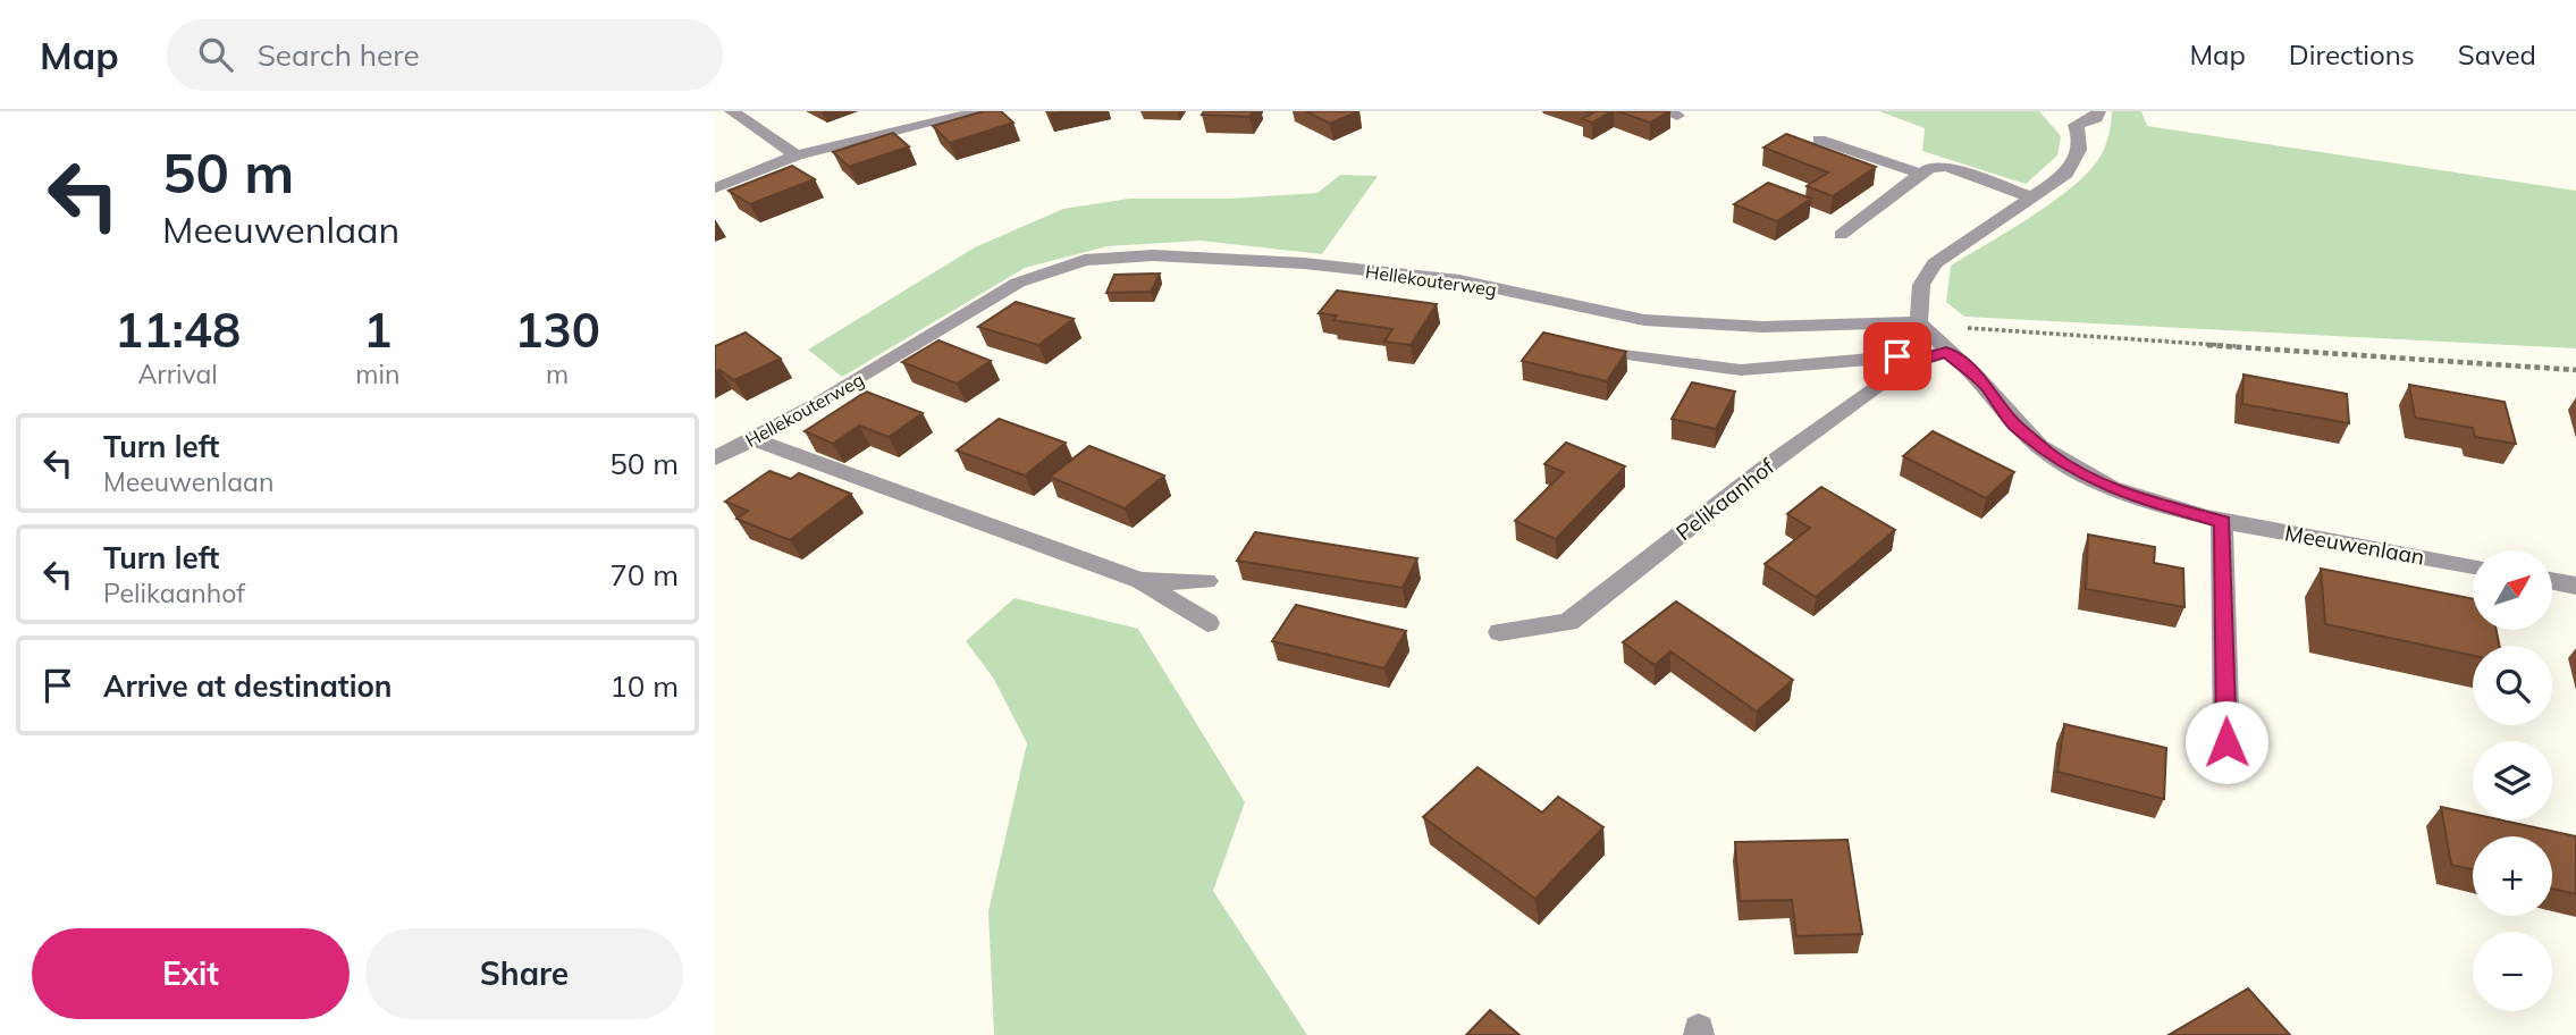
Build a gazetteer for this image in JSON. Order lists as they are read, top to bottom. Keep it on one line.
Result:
{"streets":{"street":["Hellekouterweg","Pelikaanhof","Meeuwenlaan"]},"crossings":[["Hellekouterweg","Meeuwenlaan"],["Pelikaanhof","Meeuwenlaan"]],"north":"top right","page":{"header":"Map","search":"Search here","nav":["Map","Directions","Saved"],"turn":["50 m","Meeuwenlaan"],"eta":["11:48","Arrival","1","min","130","m"],"list":[{"name":"Turn left","note":"Meeuwenlaan","value":"50 m"},{"name":"Turn left","note":"Pelikaanhof","value":"70 m"},{"name":"Arrive at destination","value":"10 m"}],"map_buttons":["+","−"],"buttons":["Exit","Share"]}}
